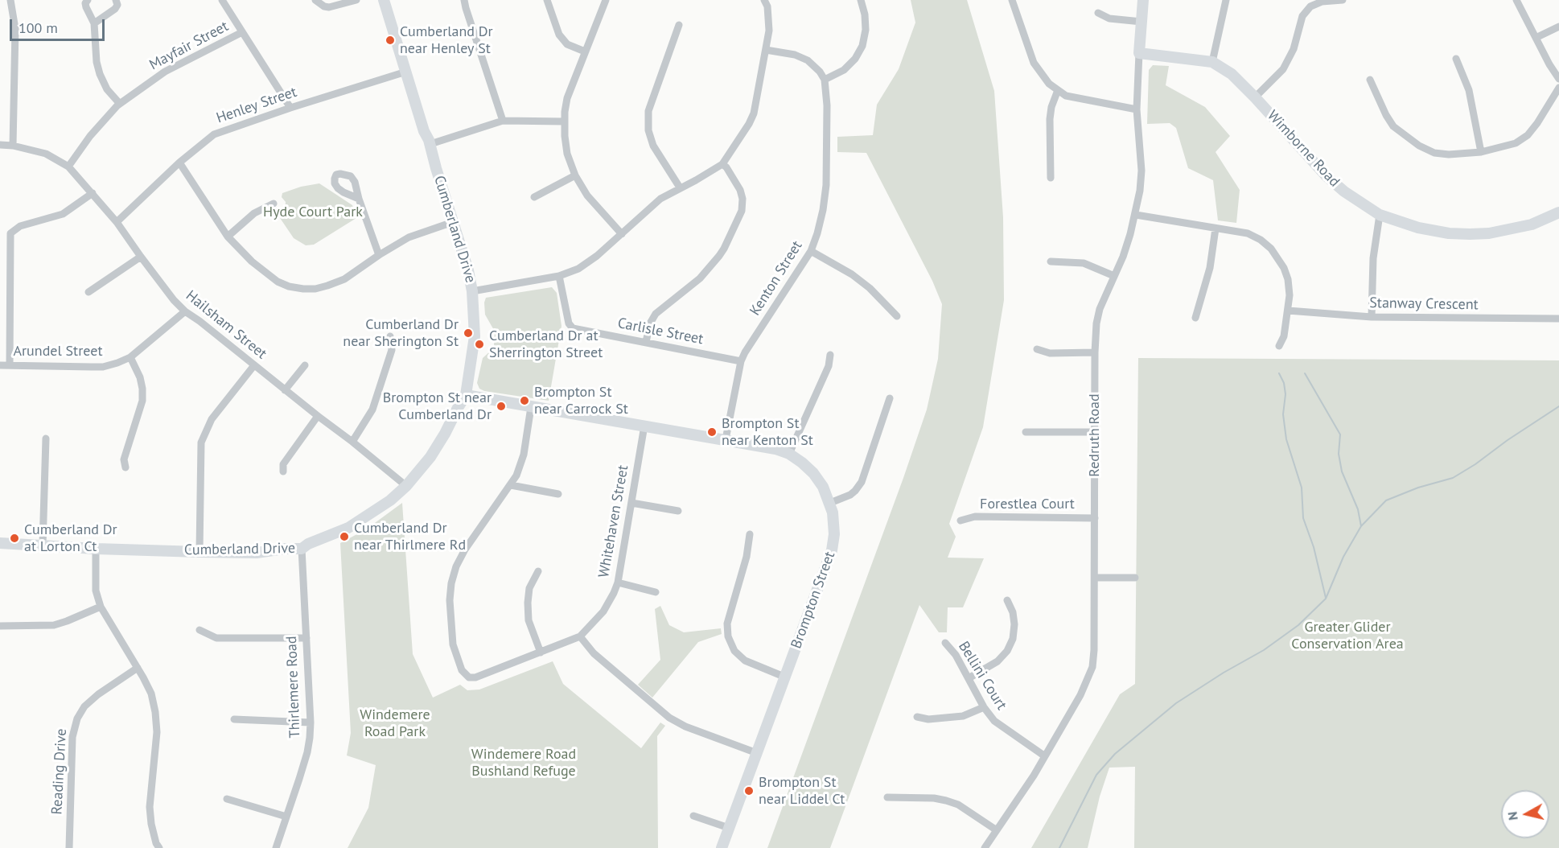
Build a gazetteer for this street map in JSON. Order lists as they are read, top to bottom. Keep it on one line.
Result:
{"streets":{"street":["Mayfair Street","Henley Street","Wimborne Road","Cumberland Drive","Kenton Street","Stanway Crescent","Hailsham Street","Carlisle Street","Arundel Street","Redruth Road","Forestlea Court","Whitehaven Street","Brompton Street","Bellini Court","Thirlemere Road","Reading Drive"]},"crossings":[["Mayfair Street","Hailsham Street"],["Henley Street","Cumberland Drive"],["Henley Street","Hailsham Street"],["Wimborne Road","Redruth Road"],["Cumberland Drive","Hailsham Street"],["Cumberland Drive","Brompton Street"],["Cumberland Drive","Thirlemere Road"],["Kenton Street","Carlisle Street"],["Kenton Street","Brompton Street"],["Hailsham Street","Arundel Street"],["Redruth Road","Forestlea Court"],["Redruth Road","Bellini Court"],["Whitehaven Street","Brompton Street"]],"parks":["Hyde Court Park","Greater Glider Conservation Area","Windemere Road Park","Windemere Road Bushland Refuge"],"places":["Cumberland Dr near Henley St","Cumberland Dr near Sherington St","Cumberland Dr at Sherrington Street","Brompton St near Carrock St","Brompton St near Cumberland Dr","Brompton St near Kenton St","Cumberland Dr near Thirlmere Rd","Cumberland Dr at Lorton Ct","Brompton St near Liddel Ct"],"scale_bar":"100 m","north":"left"}
